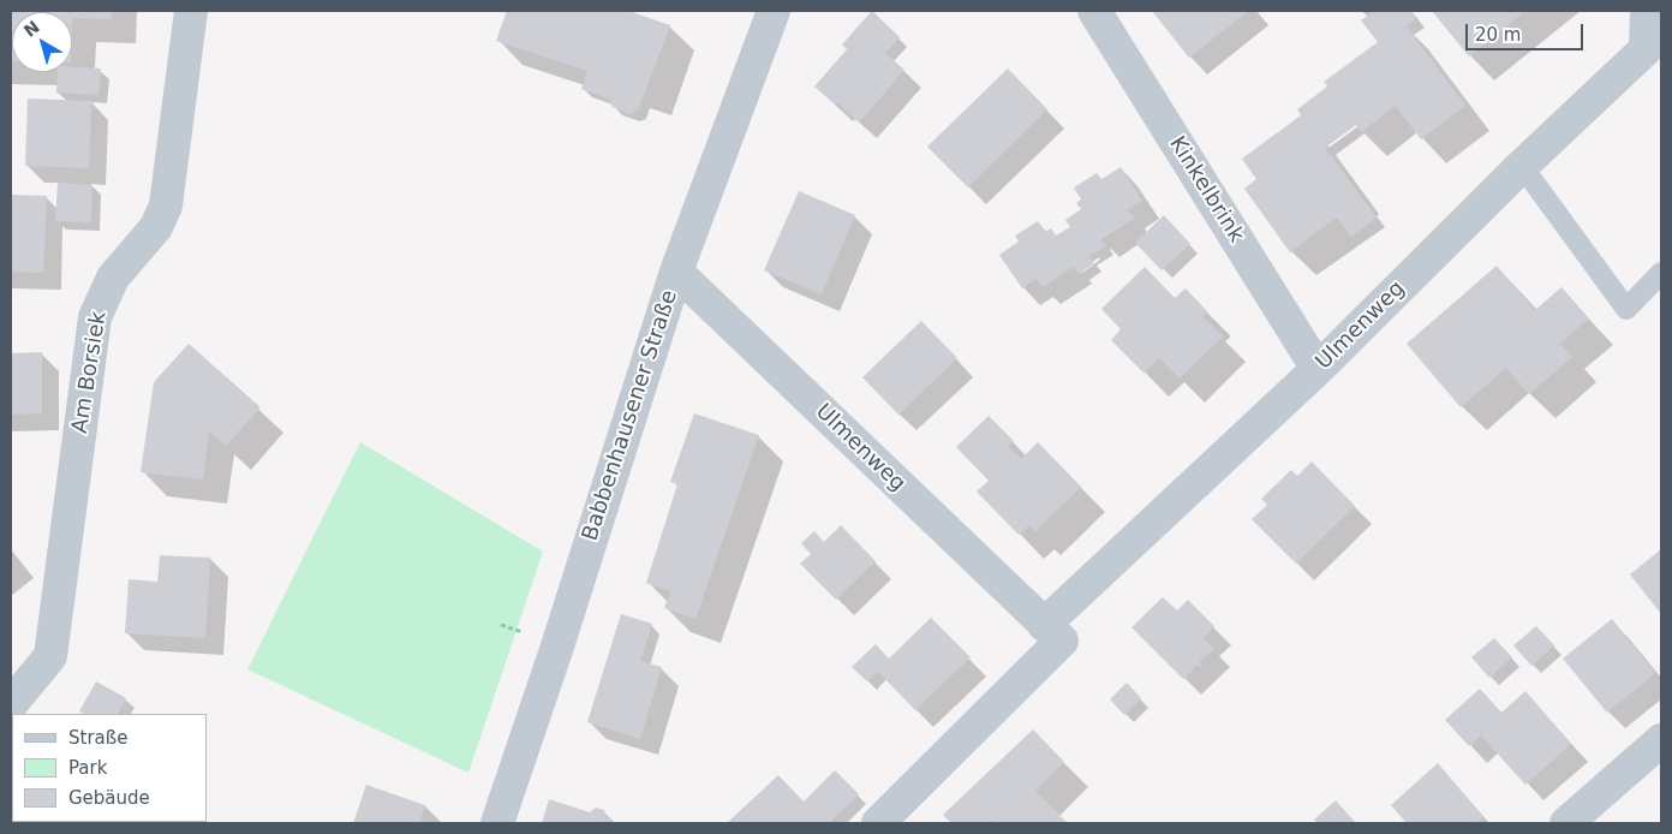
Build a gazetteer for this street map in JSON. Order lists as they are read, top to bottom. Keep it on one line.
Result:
{"streets":{"street":["Kinkelbrink","Ulmenweg","Am Borsiek","Babbenhausener Straße"]},"crossings":[["Kinkelbrink","Ulmenweg"],["Ulmenweg","Babbenhausener Straße"]],"legend":["Straße","Park","Gebäude"],"scale_bar":"20 m","north":"top left"}
